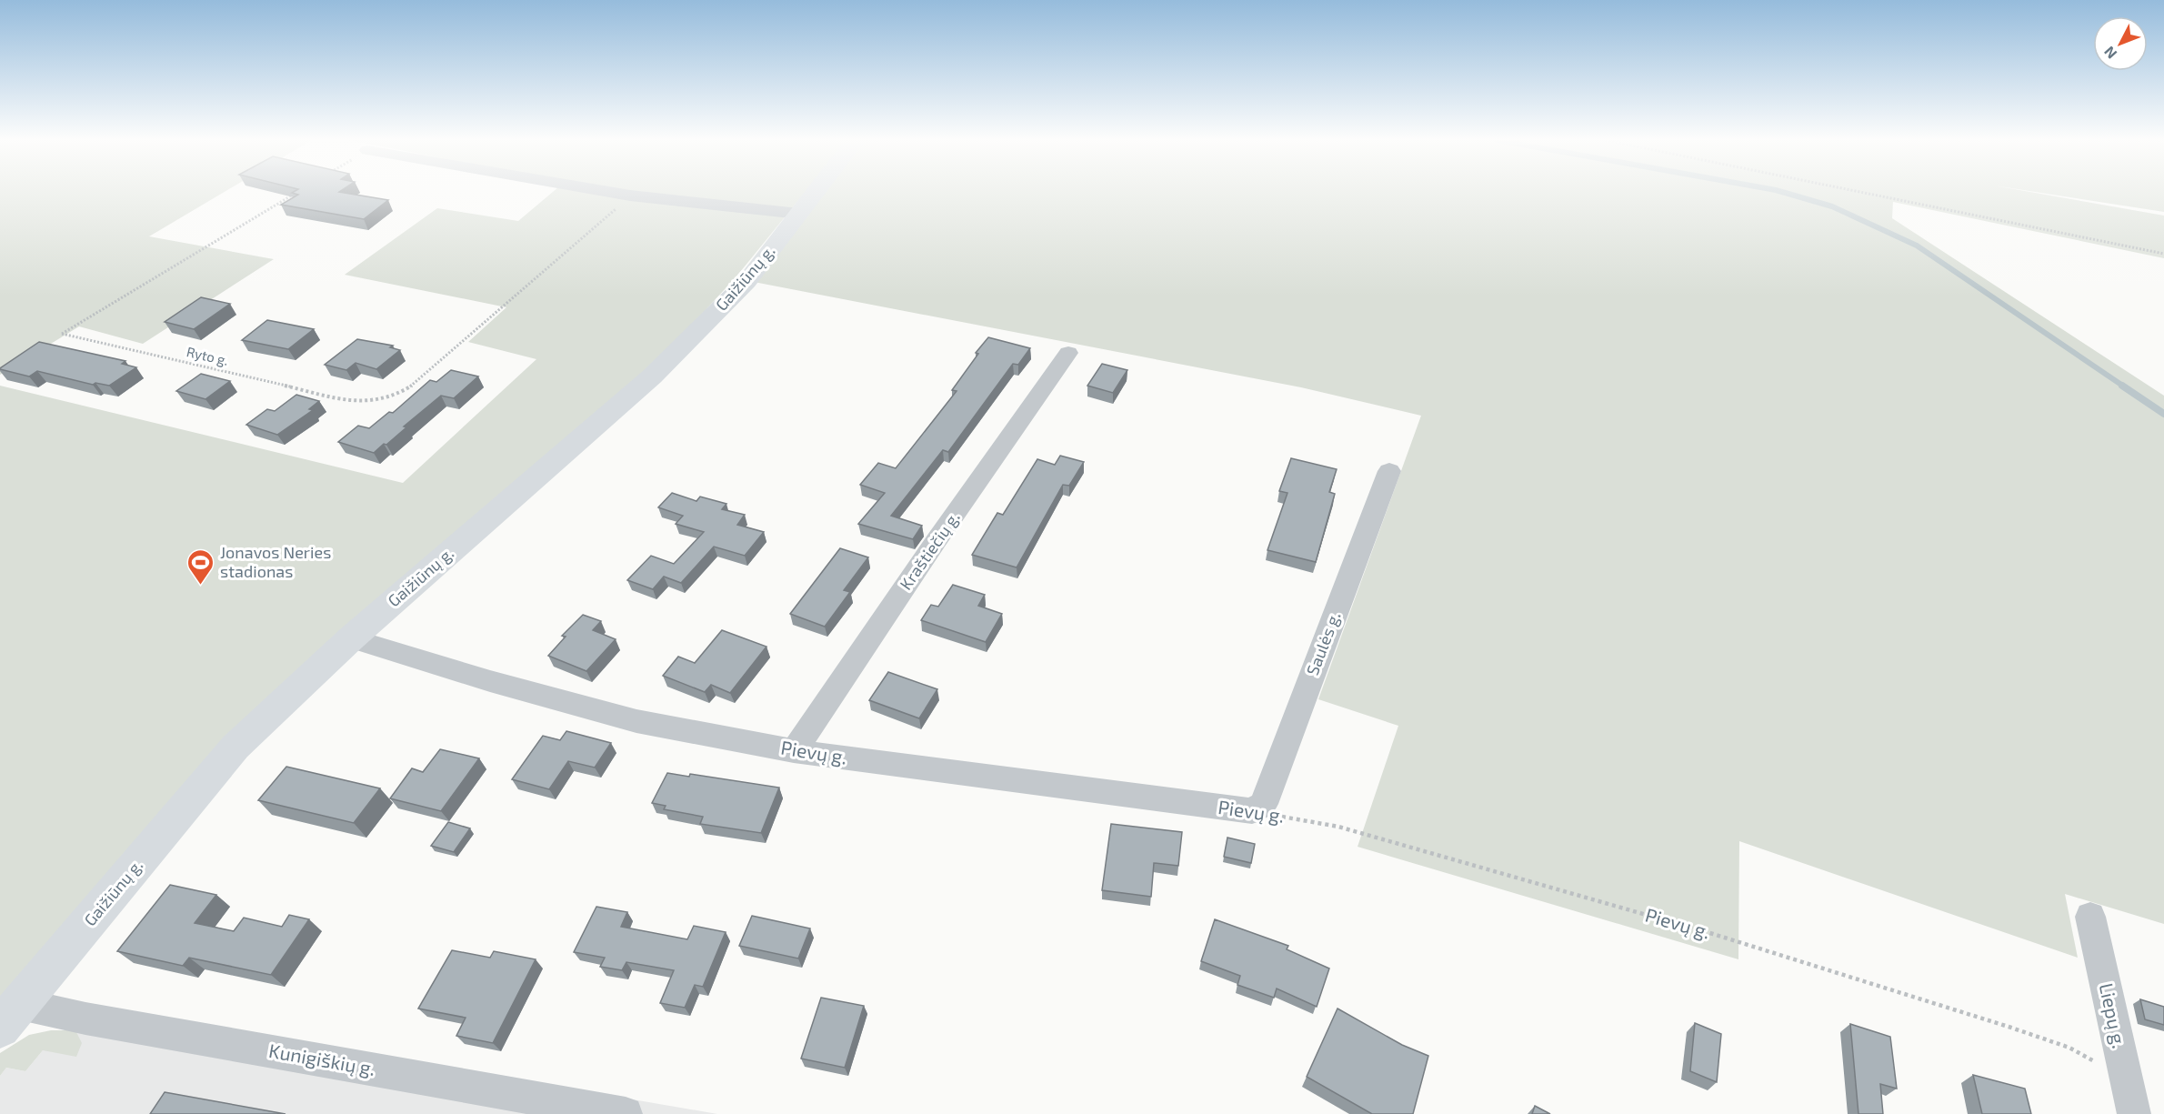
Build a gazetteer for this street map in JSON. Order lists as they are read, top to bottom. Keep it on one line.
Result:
{"streets":{"main road":["Gaižiūnų g."],"street":["Kraštiečių g.","Saulės g.","Pievų g.","Liepų g.","Kunigiškių g."],"path":["Ryto g."]},"crossings":[["Gaižiūnų g.","Pievų g."],["Gaižiūnų g.","Kunigiškių g."],["Kraštiečių g.","Pievų g."],["Saulės g.","Pievų g."],["Pievų g.","Liepų g."]],"places":{"sports":["Jonavos Neries stadionas"]},"north":"bottom left"}
